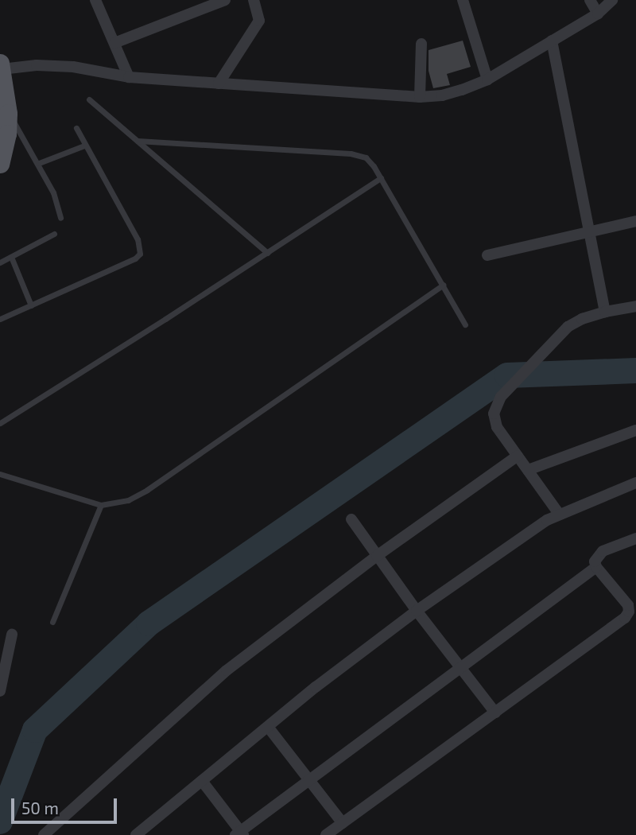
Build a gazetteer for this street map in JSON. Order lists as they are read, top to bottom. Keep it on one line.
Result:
{"scale_bar":"50 m"}
